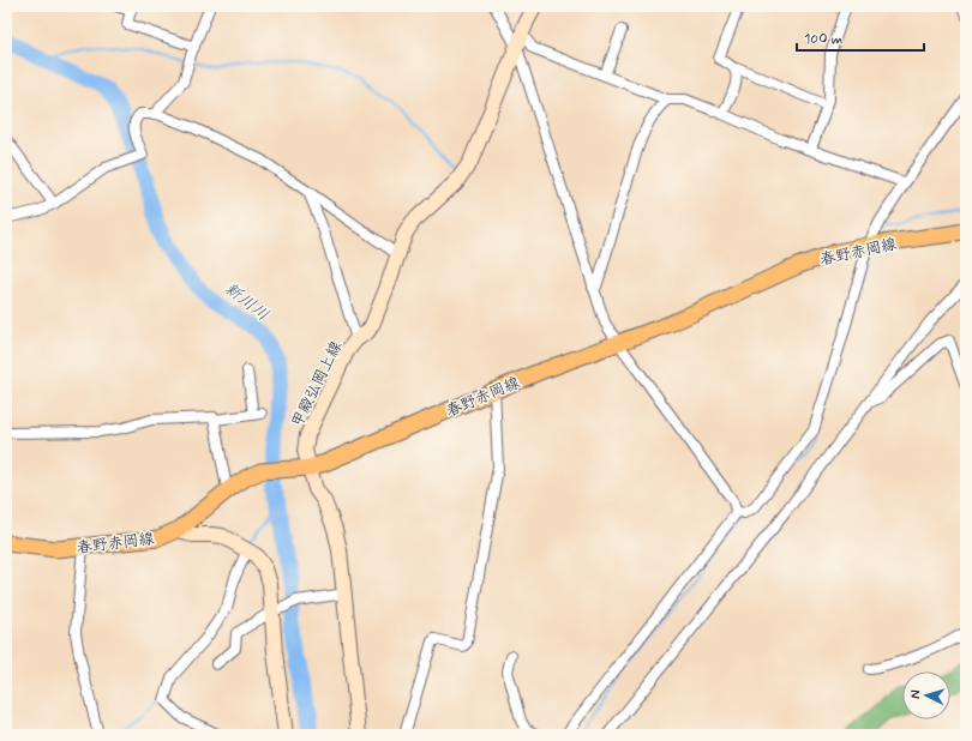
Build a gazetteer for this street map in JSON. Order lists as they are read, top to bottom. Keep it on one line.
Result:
{"streets":{"main road":["春野赤岡線","甲殿弘岡上線"]},"crossings":[["春野赤岡線","甲殿弘岡上線"]],"water":["新川川"],"scale_bar":"100 m","north":"left"}
